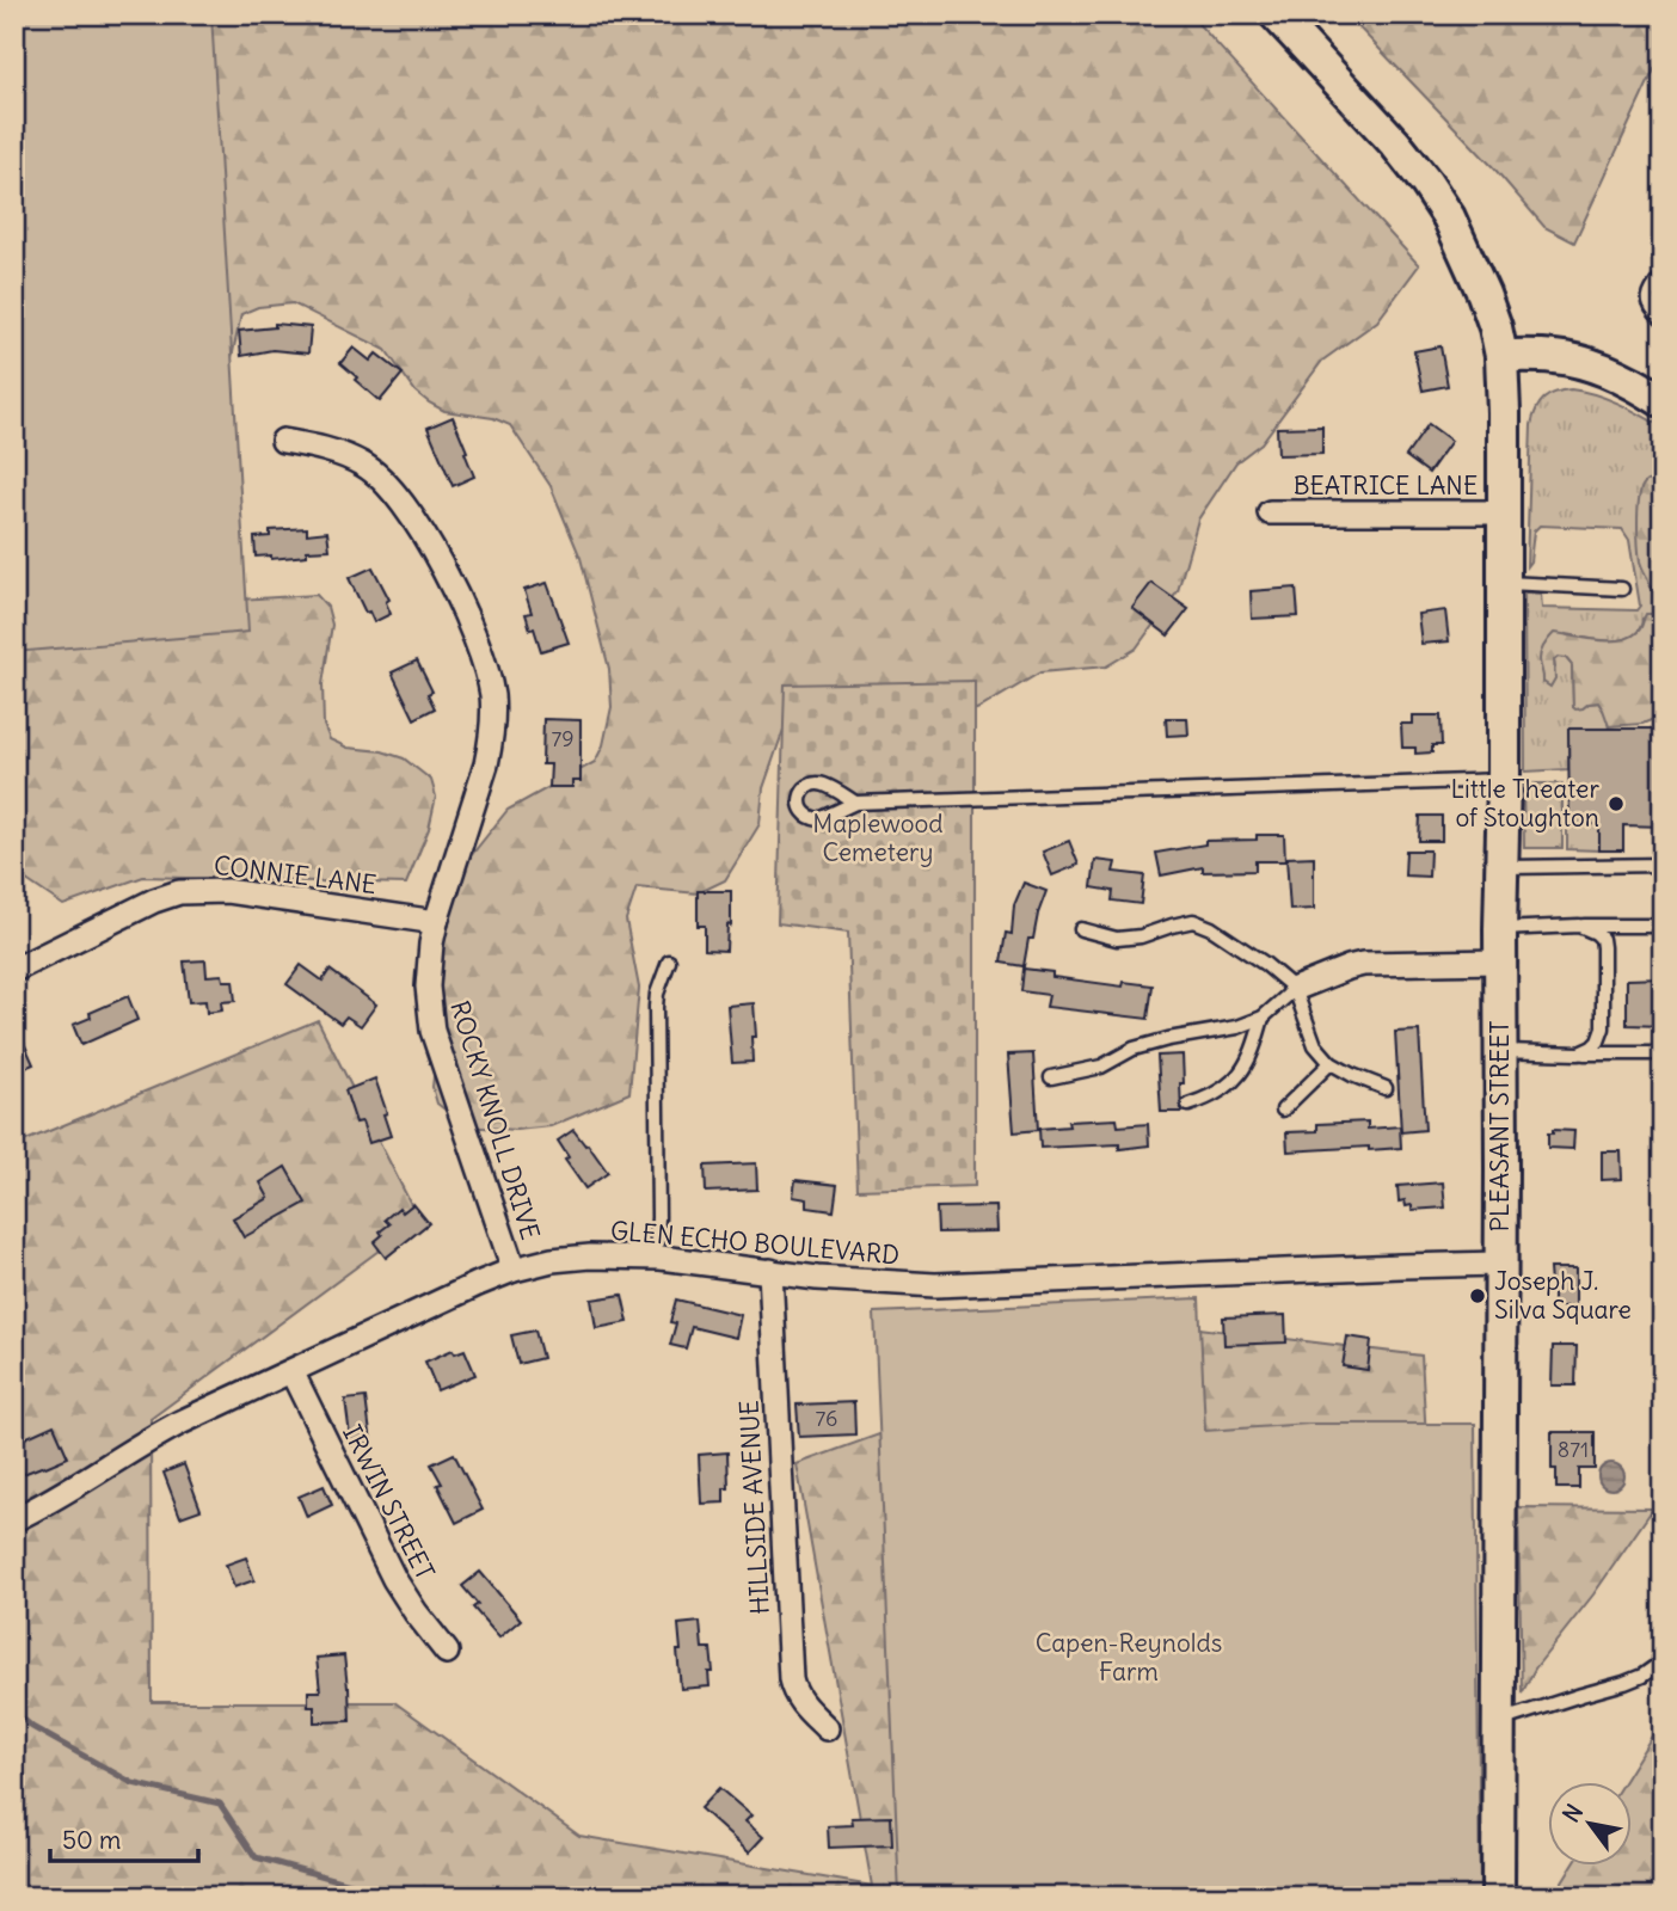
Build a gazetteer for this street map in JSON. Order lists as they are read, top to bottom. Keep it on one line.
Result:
{"streets":{"main road":["PLEASANT STREET"],"street":["BEATRICE LANE","CONNIE LANE","ROCKY KNOLL DRIVE","GLEN ECHO BOULEVARD","IRWIN STREET","HILLSIDE AVENUE"]},"crossings":[["BEATRICE LANE","PLEASANT STREET"],["CONNIE LANE","ROCKY KNOLL DRIVE"],["ROCKY KNOLL DRIVE","GLEN ECHO BOULEVARD"],["PLEASANT STREET","GLEN ECHO BOULEVARD"],["GLEN ECHO BOULEVARD","IRWIN STREET"],["GLEN ECHO BOULEVARD","HILLSIDE AVENUE"]],"parks":["Maplewood Cemetery","Capen-Reynolds Farm"],"places":["Little Theater of Stoughton","Joseph J. Silva Square"],"house_numbers":["79","76","871"],"scale_bar":"50 m","north":"top left"}
